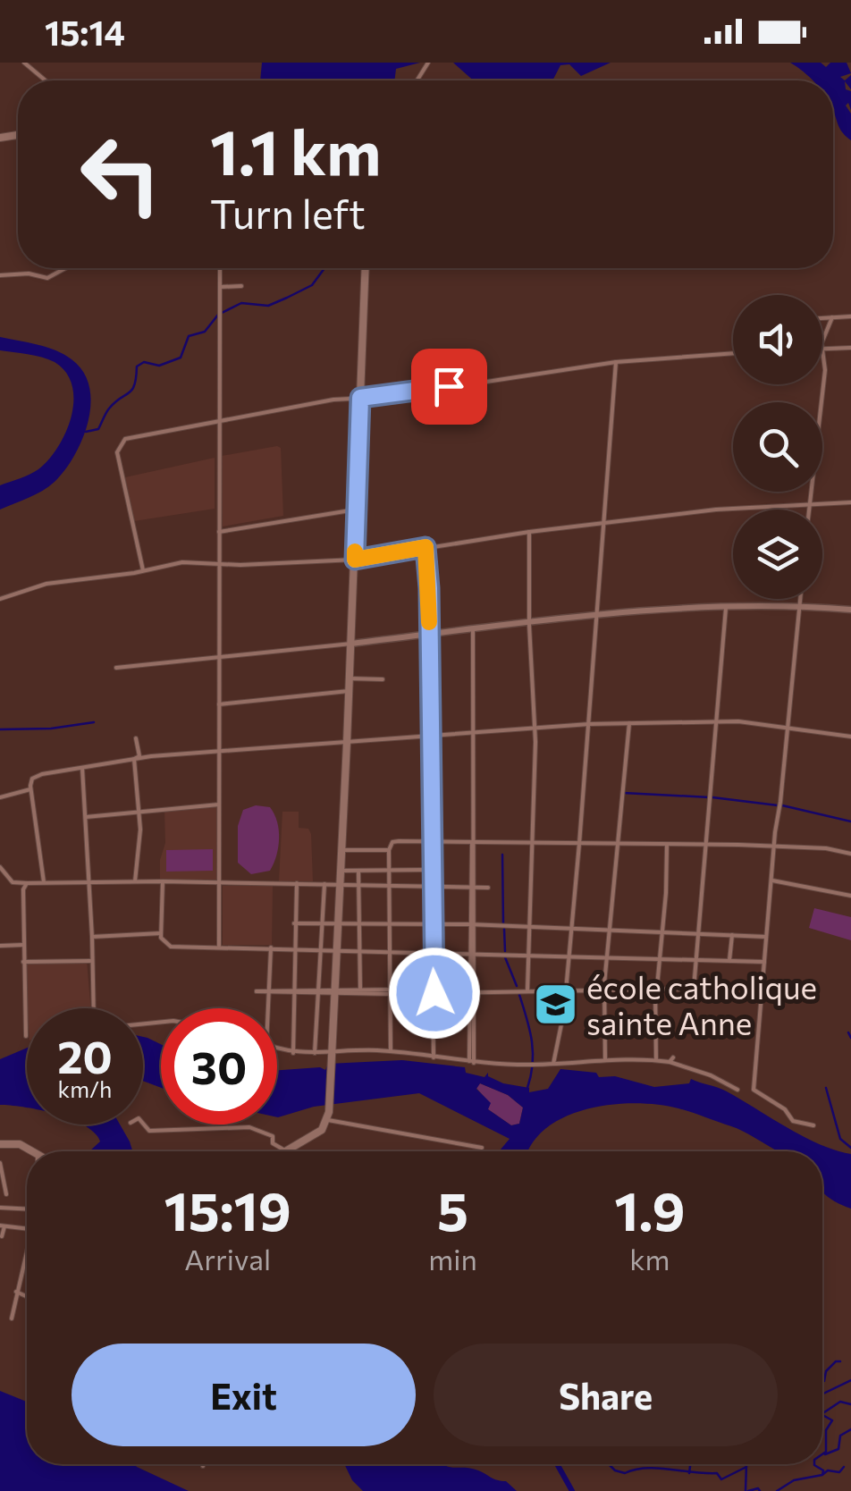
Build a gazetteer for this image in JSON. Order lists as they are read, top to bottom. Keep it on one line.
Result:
{"places":{"school or university":["école catholique sainte Anne"]},"page":{"status":"15:14","turn":["1.1 km","Turn left"],"speed":"20 km/h","limit":"30","eta":["15:19","Arrival","5","min","1.9","km"],"buttons":["Exit","Share"]}}
